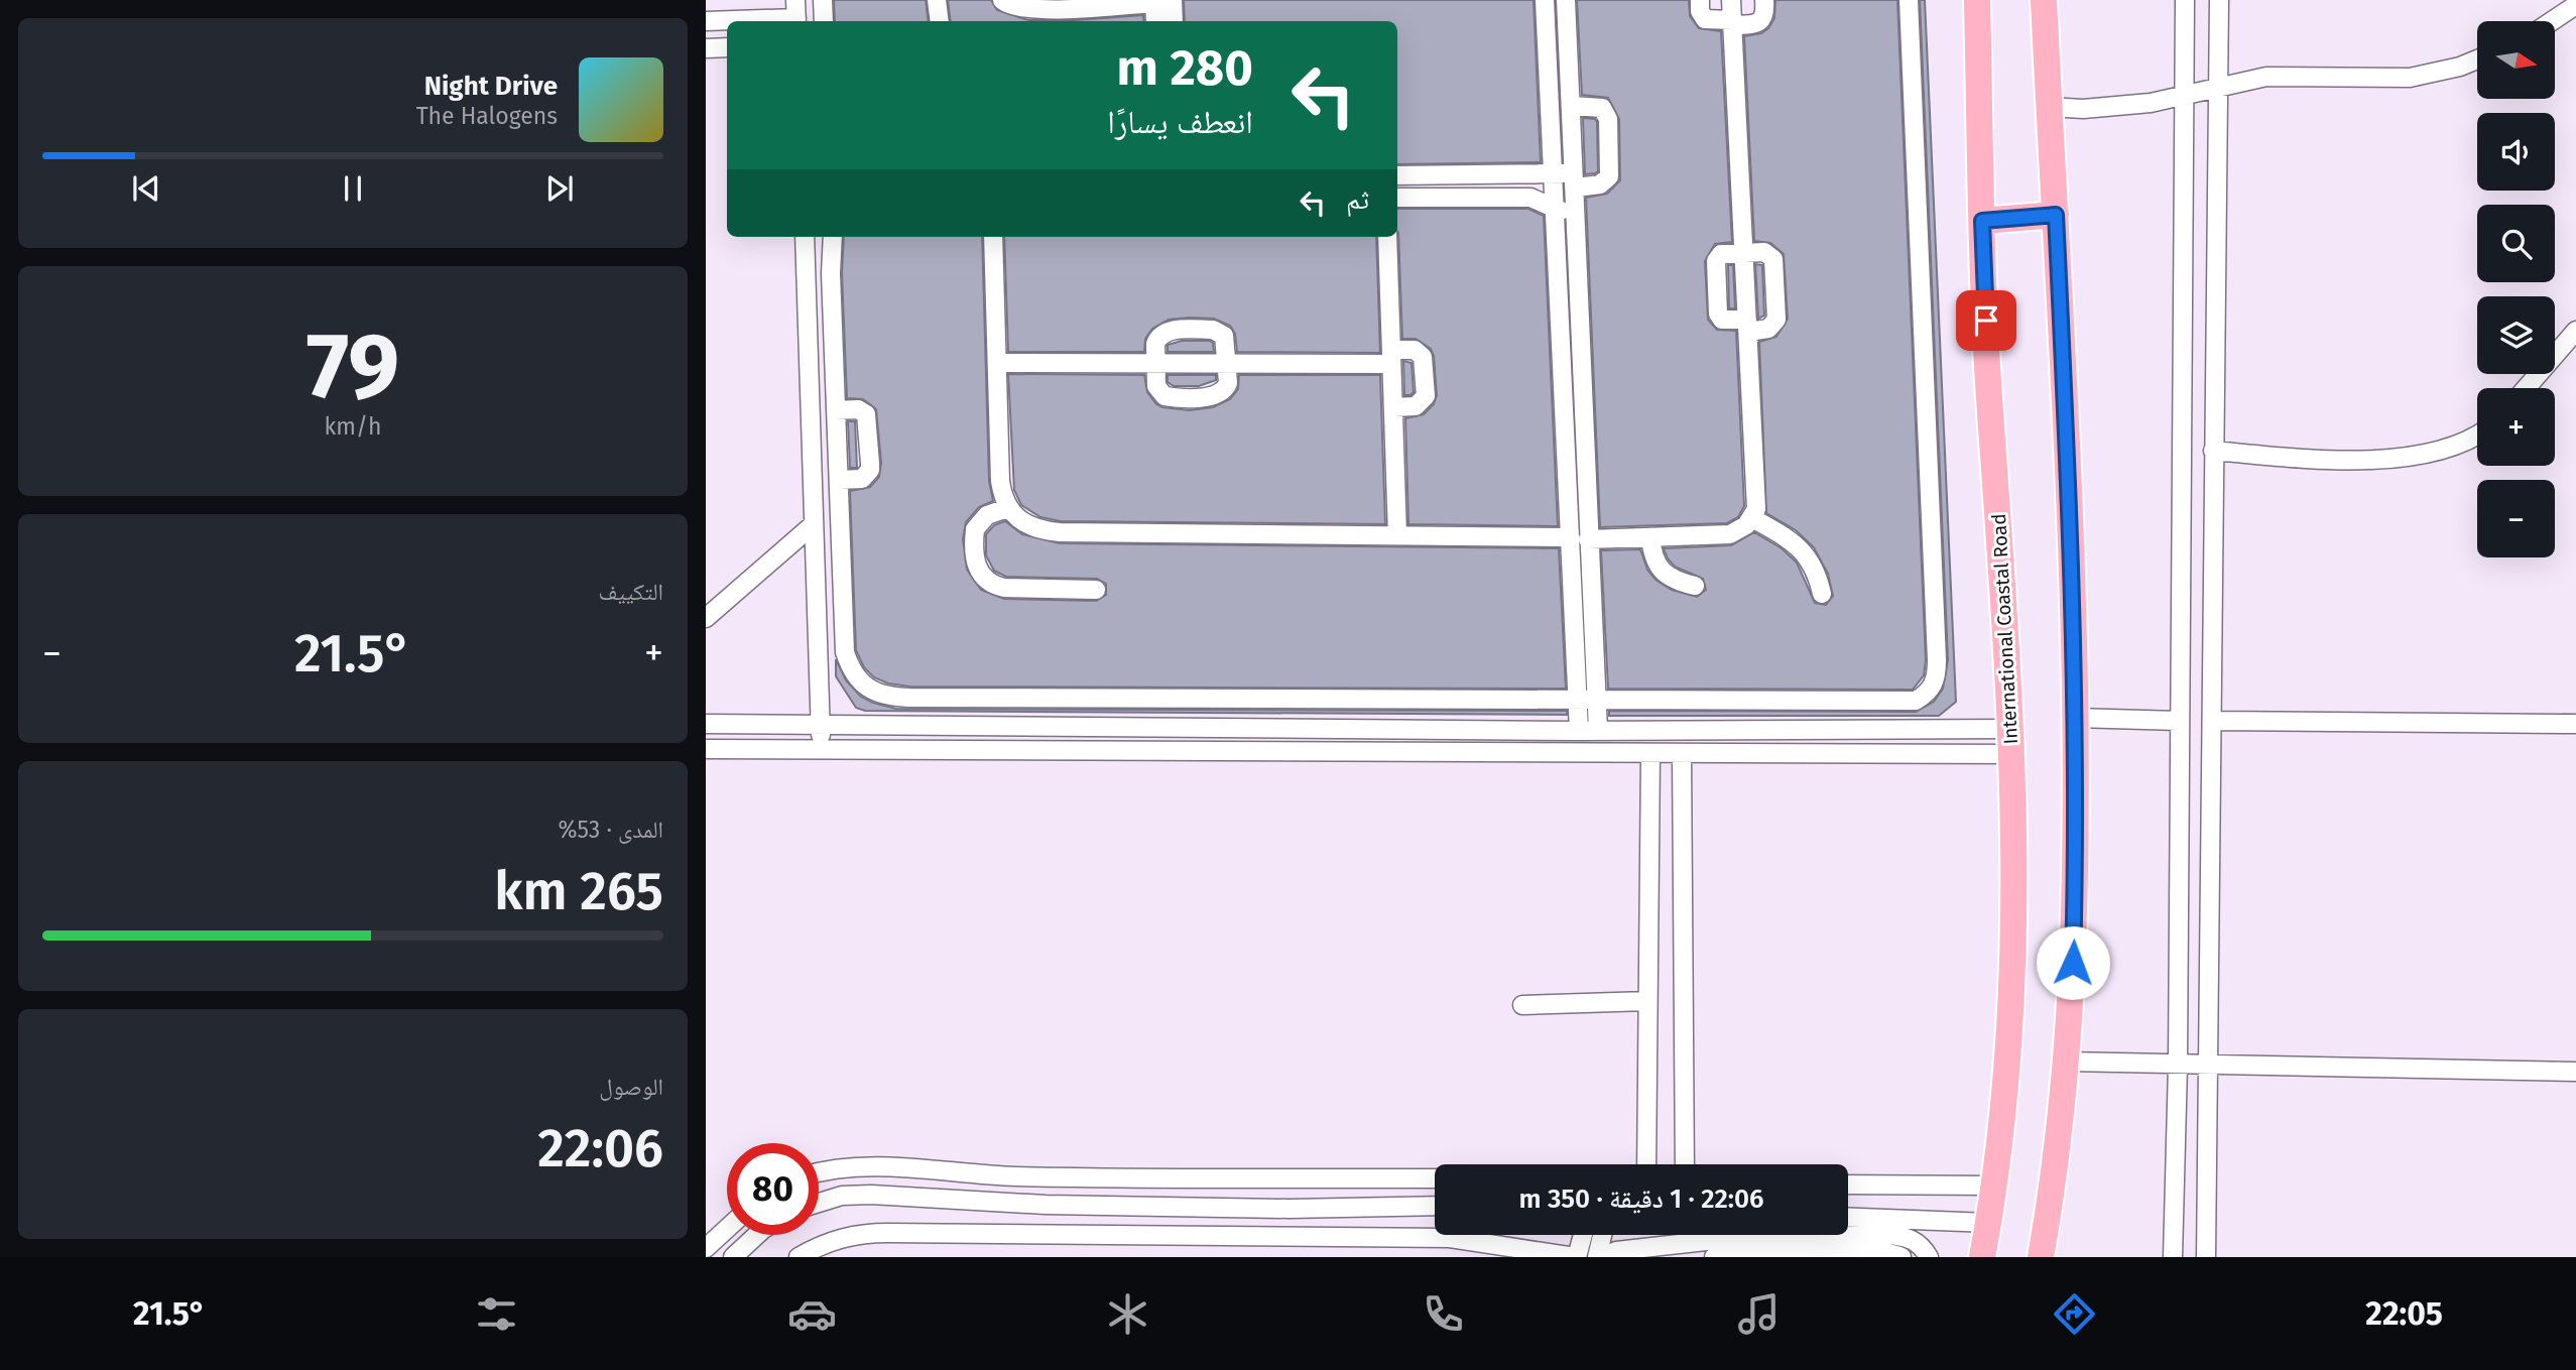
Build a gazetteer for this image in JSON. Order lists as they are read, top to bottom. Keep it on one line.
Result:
{"streets":{"highway":["International Coastal Road"]},"north":"right","page":{"map_buttons":["+","−"],"turn":["280 m","انعطف يسارًا"],"song":["Night Drive","The Halogens"],"then":"ثم","tile":[["79","km/h"],"التكييف",["المدى · 53%","265 km"],["الوصول","22:06"]],"heat":["−","21.5°","+"],"limit":"80","trip":"22:06 · 1 دقيقة · 350 m","tabs":["22:05","21.5°"]}}
